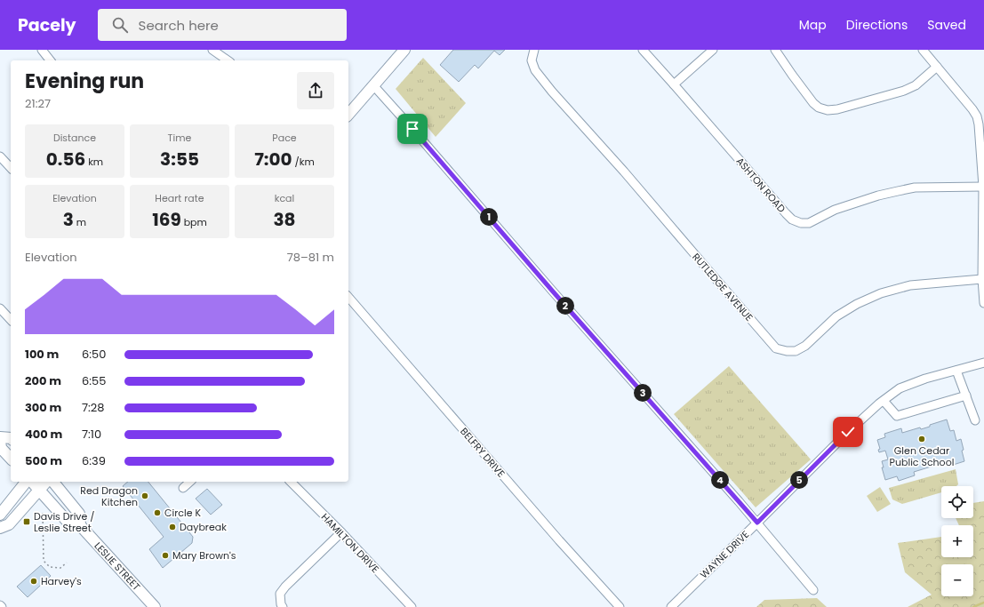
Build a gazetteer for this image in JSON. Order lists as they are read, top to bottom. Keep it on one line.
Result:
{"streets":{"main road":["LESLIE STREET"],"street":["ASHTON ROAD","RUTLEDGE AVENUE","BELFRY DRIVE","HAMILTON DRIVE","WAYNE DRIVE"]},"places":{"other":["Glen Cedar Public School","Red Dragon Kitchen","Circle K","Daybreak","Mary Brown's","Harvey's"],"transit":["Davis Drive / Leslie Street"]},"page":{"header":"Pacely","search":"Search here","nav":["Map","Directions","Saved"],"heading":["Evening run","21:27"],"stats":[["Distance","0.56 km"],["Time","3:55"],["Pace","7:00 /km"],["Elevation","3 m"],["Heart rate","169 bpm"],["kcal","38"]],"pins":["1","2","3","4","5"],"chart":["Elevation","78–81 m"],"list":[{"name":"100 m","note":"6:50"},{"name":"200 m","note":"6:55"},{"name":"300 m","note":"7:28"},{"name":"400 m","note":"7:10"},{"name":"500 m","note":"6:39"}],"map_buttons":["+","−"]}}
